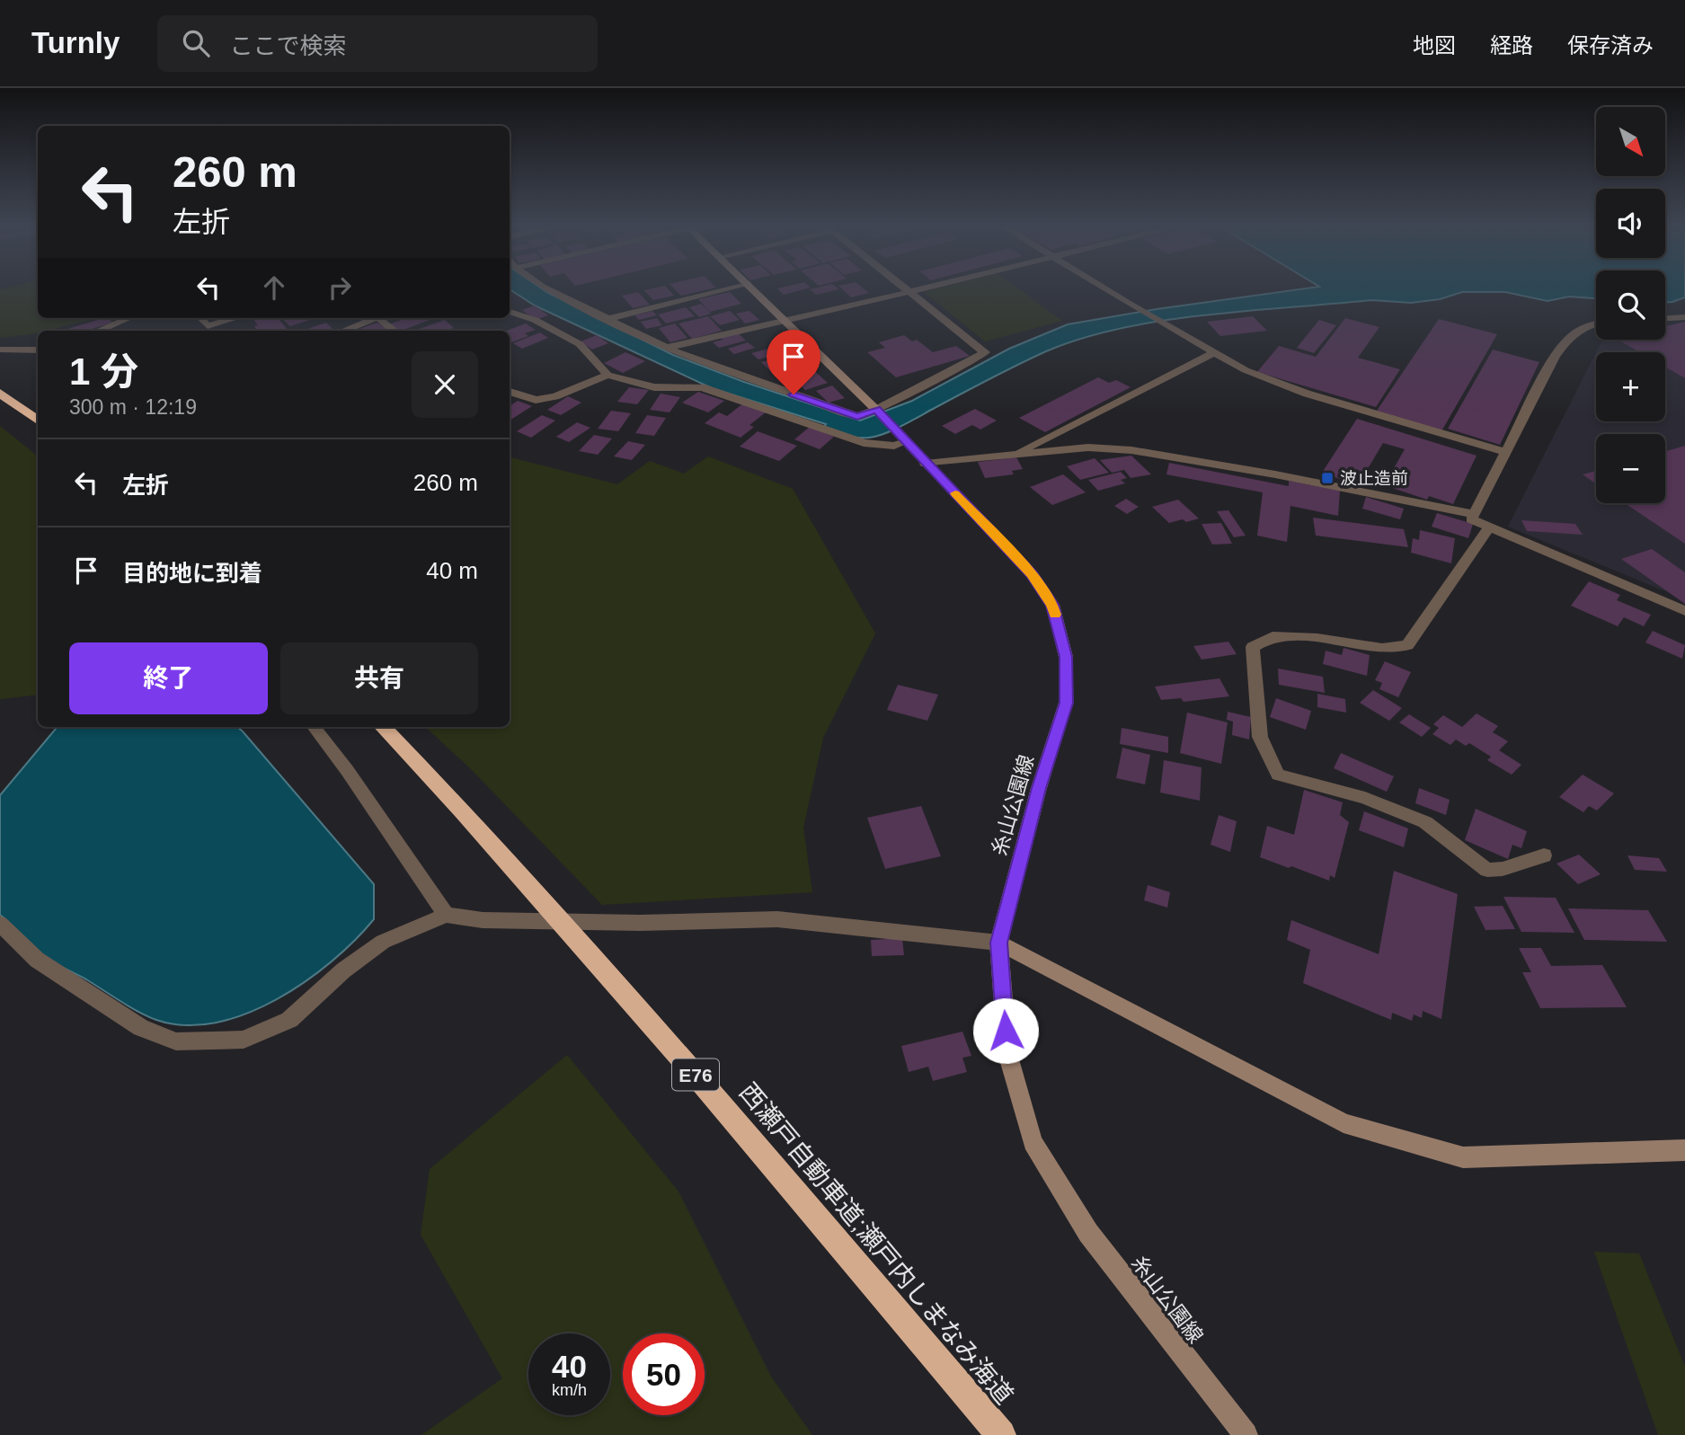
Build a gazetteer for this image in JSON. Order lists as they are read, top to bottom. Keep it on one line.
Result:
{"streets":{"highway":["E76","西瀬戸自動車道;瀬戸内しまなみ海道"],"main road":["糸山公園線"]},"places":{"transit":["波止造前"]},"north":"bottom right","page":{"header":"Turnly","search":"ここで検索","nav":["地図","経路","保存済み"],"map_buttons":["+","−"],"turn":["260 m","左折"],"heading":["1 分","300 m · 12:19"],"list":[{"name":"左折","value":"260 m"},{"name":"目的地に到着","value":"40 m"}],"buttons":["終了","共有"],"speed":"40 km/h","limit":"50"}}
